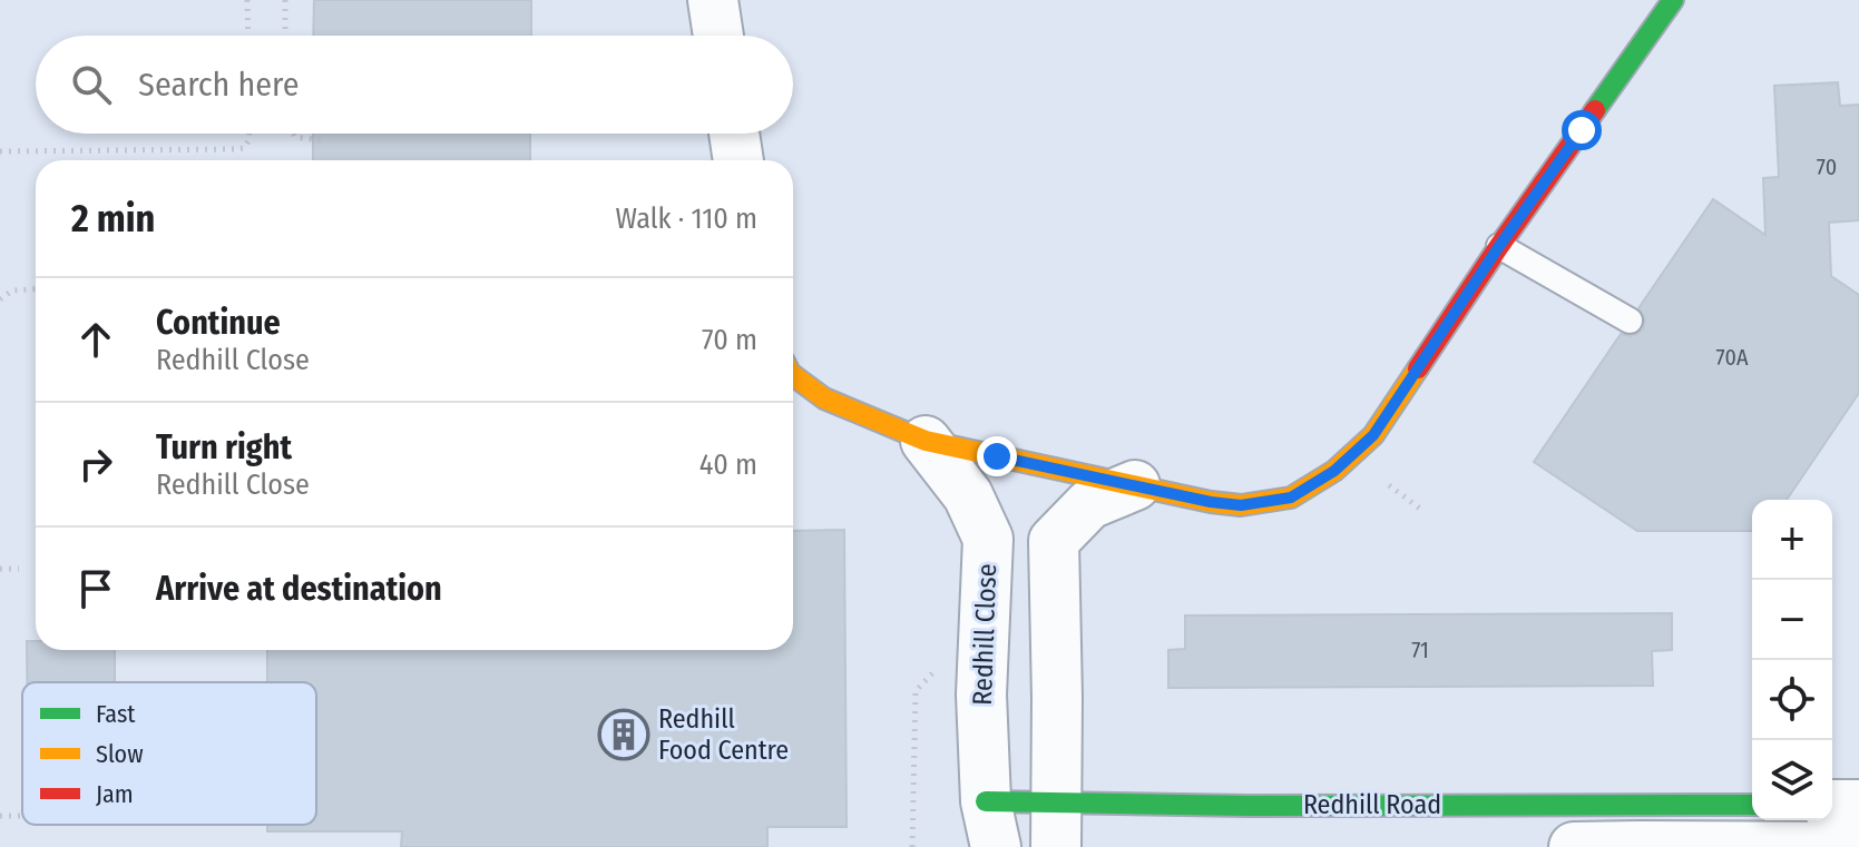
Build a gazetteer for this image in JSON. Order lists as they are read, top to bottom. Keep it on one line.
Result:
{"streets":{"street":["Redhill Close","Redhill Road"]},"crossings":[["Redhill Close","Redhill Road"]],"places":{"building":["Redhill Food Centre"]},"house_numbers":["70","70A","71"],"legend":["Fast","Slow","Jam"],"page":{"search":"Search here","heading":["2 min","Walk · 110 m"],"list":[["Continue","Redhill Close","70 m"],["Turn right","Redhill Close","40 m"],"Arrive at destination"],"map_buttons":["+","−"]}}
